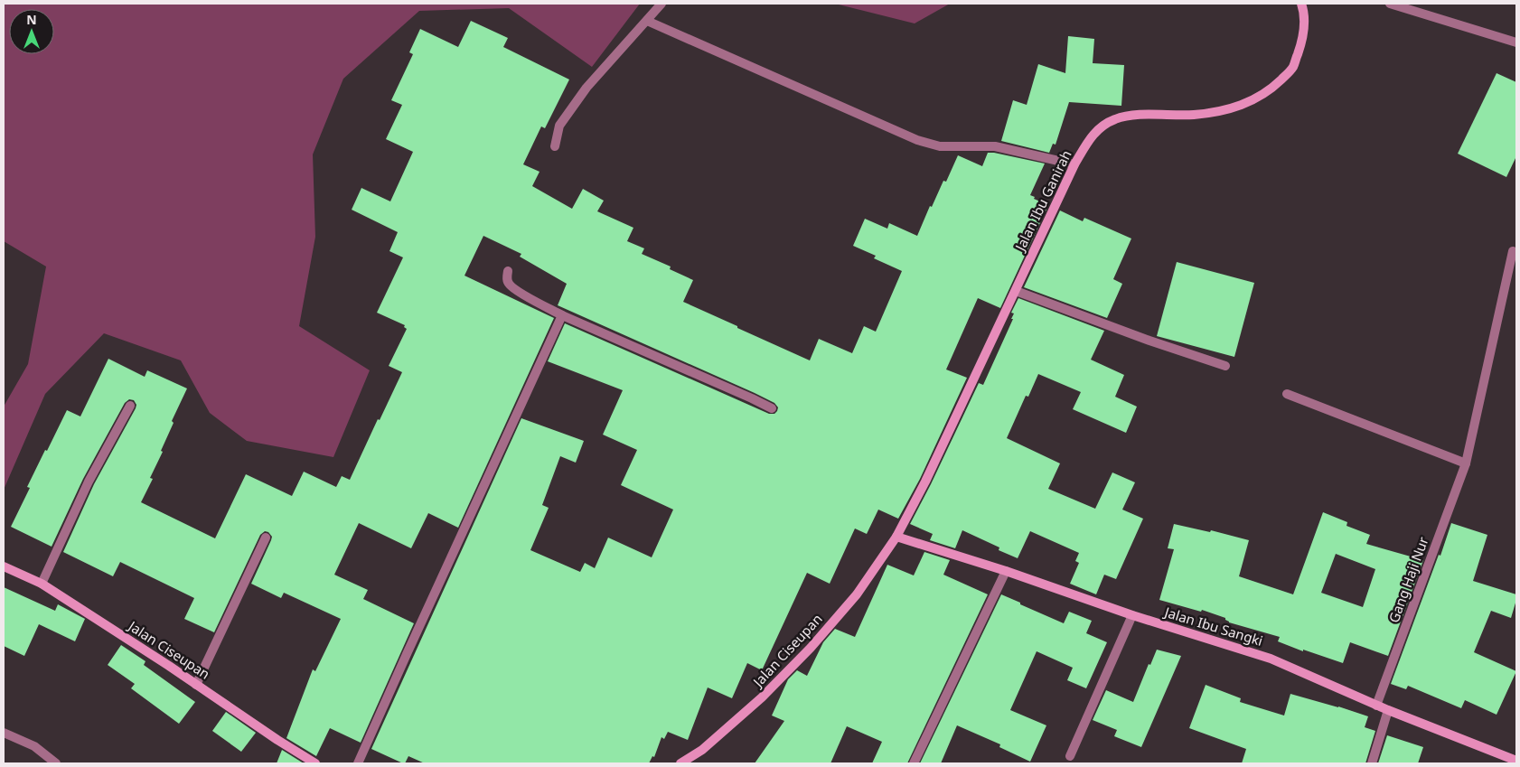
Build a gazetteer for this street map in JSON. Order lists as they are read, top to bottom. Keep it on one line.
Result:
{"streets":{"main road":["Jalan Ibu Ganirah","Jalan Ibu Sangki","Jalan Ciseupan"],"street":["Gang Haji Nur"]},"crossings":[["Jalan Ibu Ganirah","Jalan Ibu Sangki"],["Jalan Ibu Ganirah","Jalan Ciseupan"],["Gang Haji Nur","Jalan Ibu Sangki"],["Jalan Ibu Sangki","Jalan Ciseupan"]],"north":"top"}
